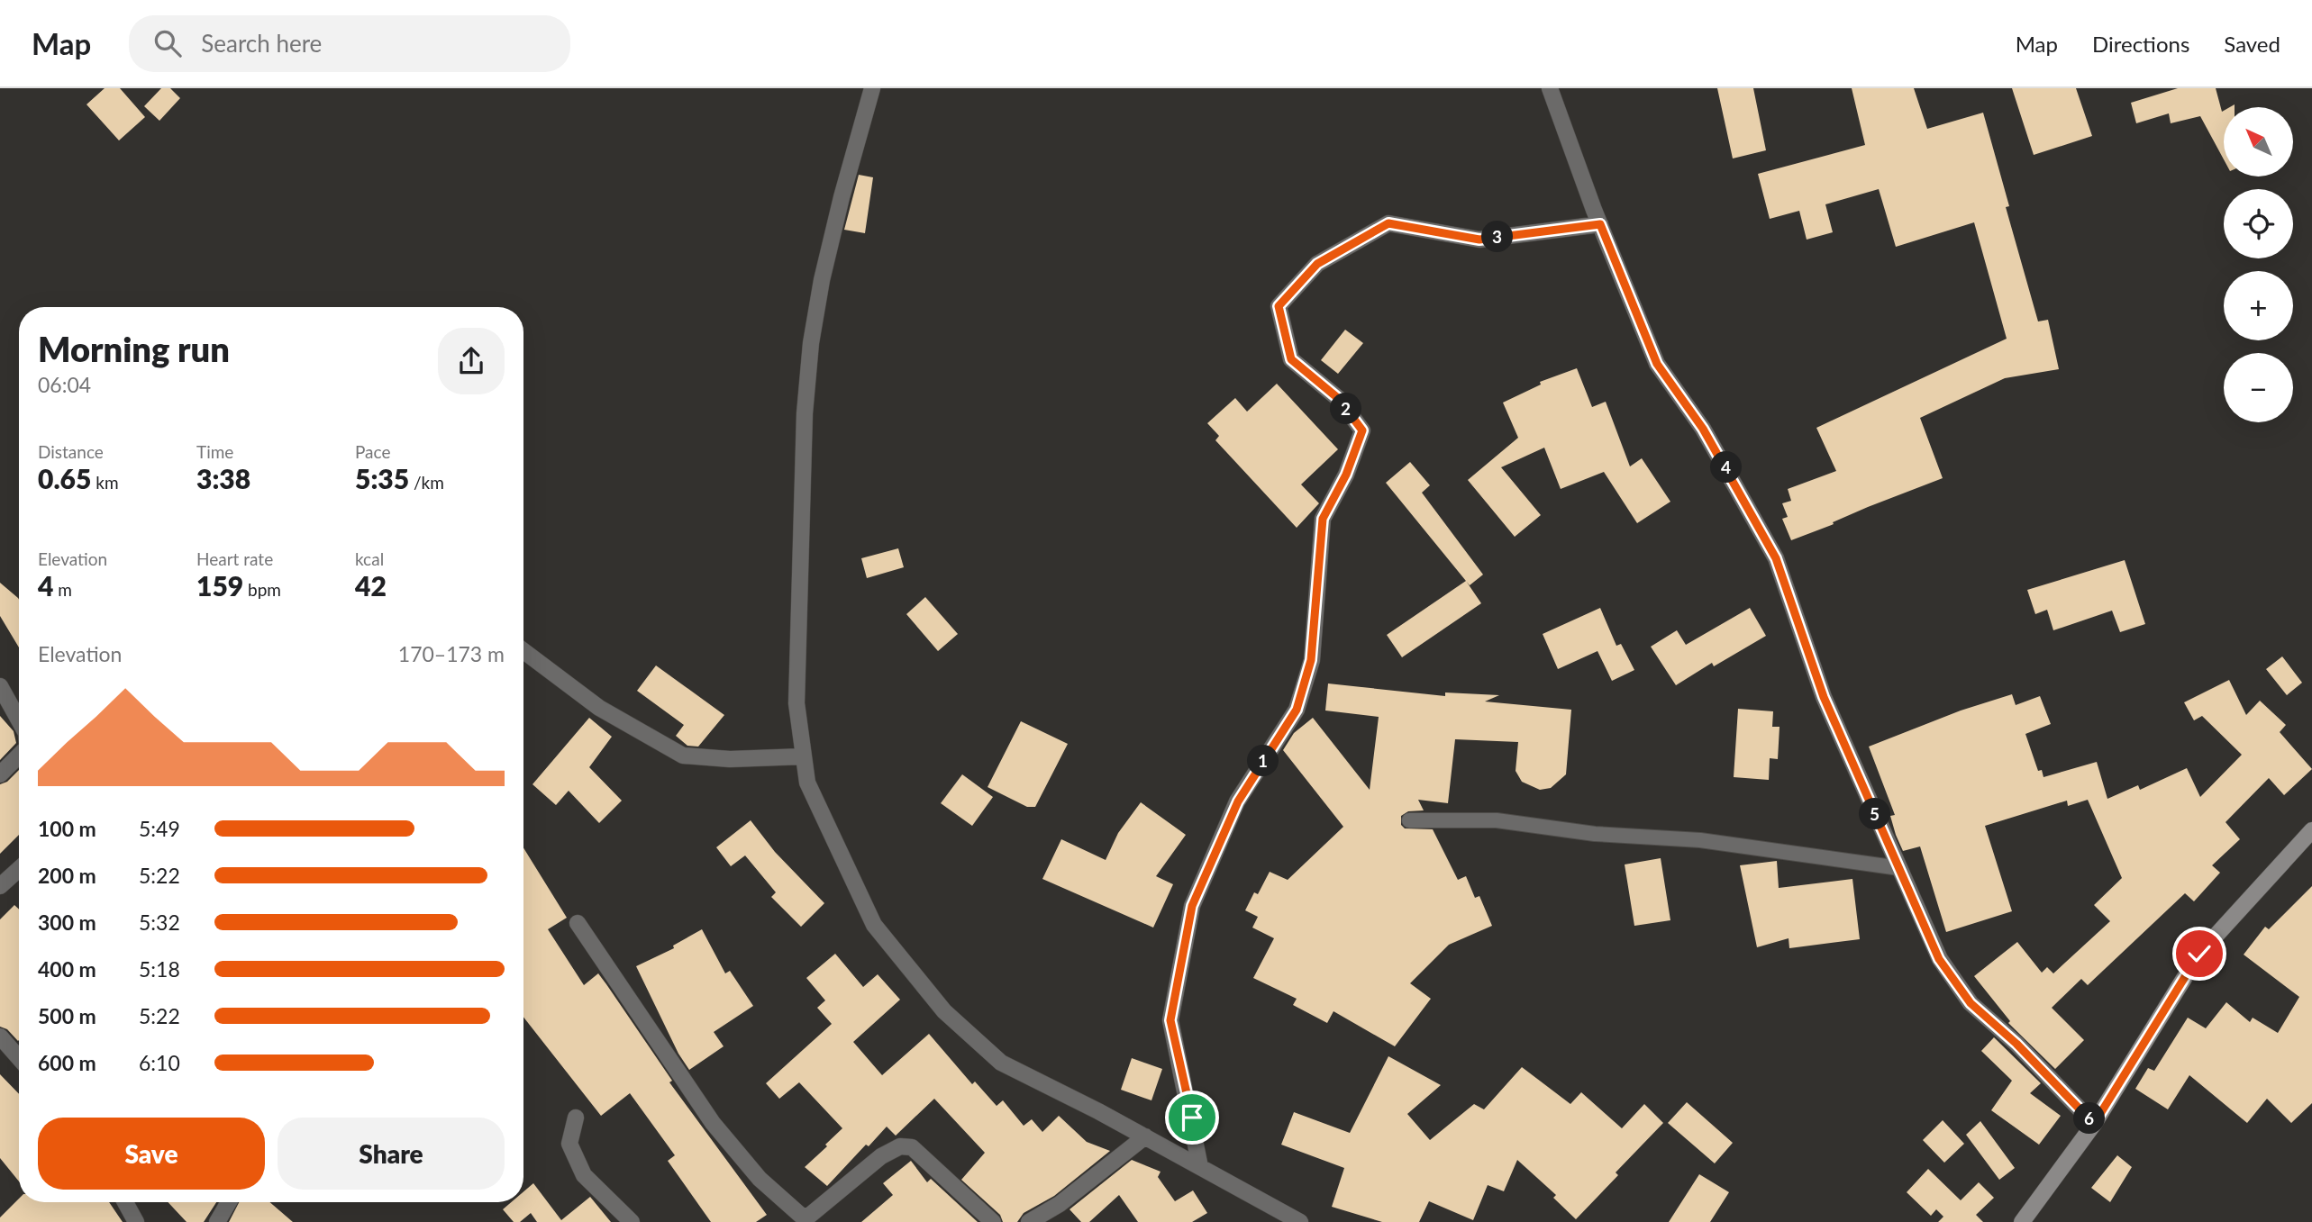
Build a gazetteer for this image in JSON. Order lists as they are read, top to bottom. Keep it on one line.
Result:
{"north":"top left","page":{"header":"Map","search":"Search here","nav":["Map","Directions","Saved"],"map_buttons":["+","−"],"pins":["3","2","4","1","5","6"],"heading":["Morning run","06:04"],"stats":[["Distance","0.65 km"],["Time","3:38"],["Pace","5:35 /km"],["Elevation","4 m"],["Heart rate","159 bpm"],["kcal","42"]],"chart":["Elevation","170–173 m"],"list":[{"name":"100 m","note":"5:49"},{"name":"200 m","note":"5:22"},{"name":"300 m","note":"5:32"},{"name":"400 m","note":"5:18"},{"name":"500 m","note":"5:22"},{"name":"600 m","note":"6:10"}],"buttons":["Save","Share"]}}
